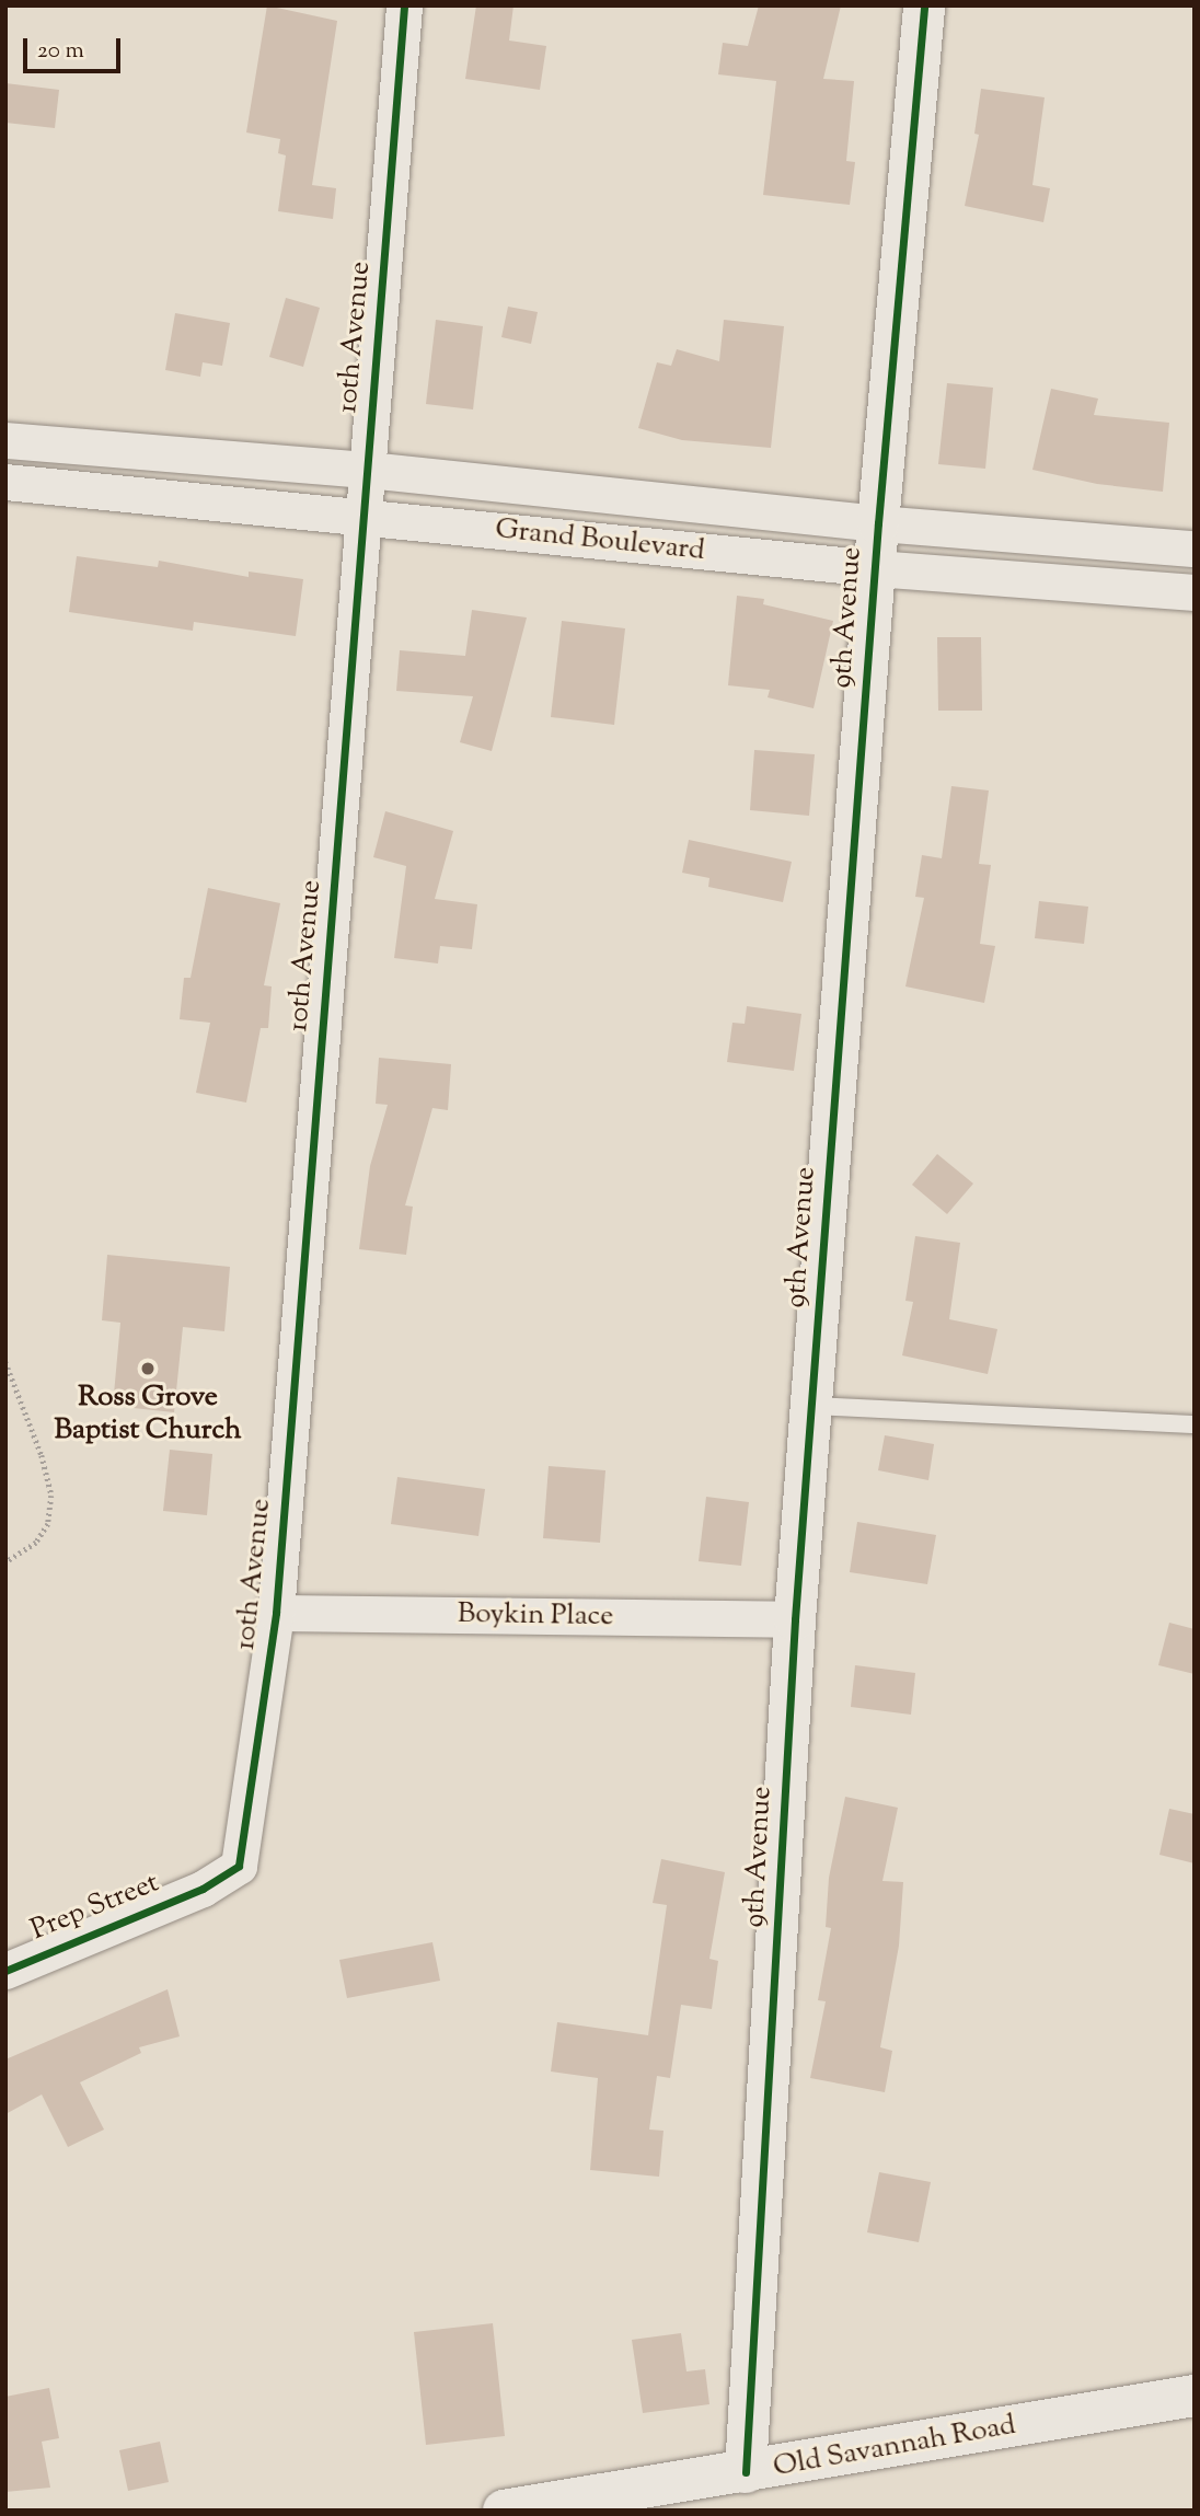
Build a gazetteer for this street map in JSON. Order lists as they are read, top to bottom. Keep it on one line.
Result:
{"streets":{"street":["10th Avenue","Grand Boulevard","9th Avenue","Boykin Place","Prep Street","Old Savannah Road"]},"crossings":[["10th Avenue","Grand Boulevard"],["10th Avenue","Boykin Place"],["10th Avenue","Prep Street"],["Grand Boulevard","9th Avenue"],["9th Avenue","Boykin Place"],["9th Avenue","Old Savannah Road"]],"places":["Ross Grove Baptist Church"],"scale_bar":"20 m"}
